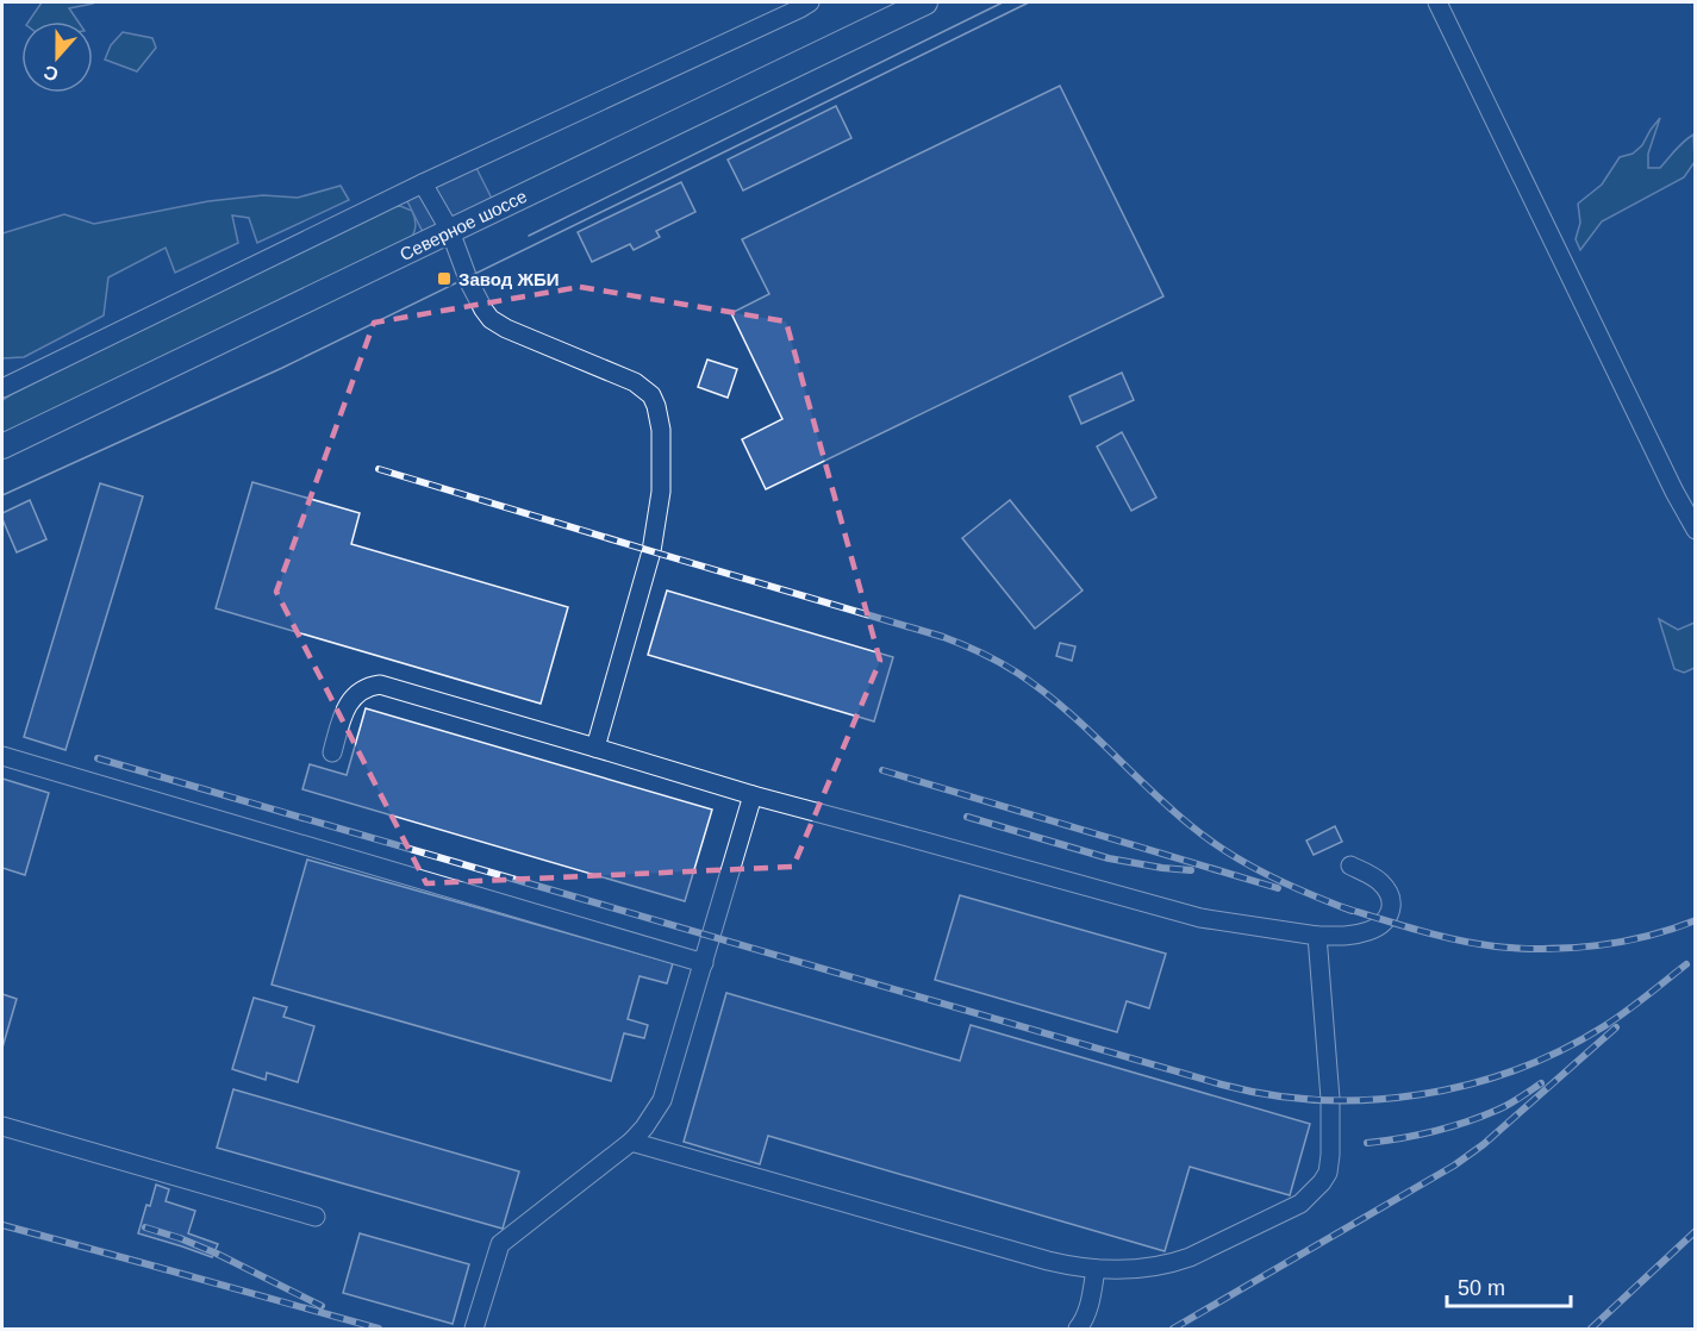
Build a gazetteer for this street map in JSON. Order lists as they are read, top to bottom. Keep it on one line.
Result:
{"streets":{"main road":["Северное шоссе"]},"places":{"transit":["Завод ЖБИ"]},"scale_bar":"50 m","north":"bottom"}
